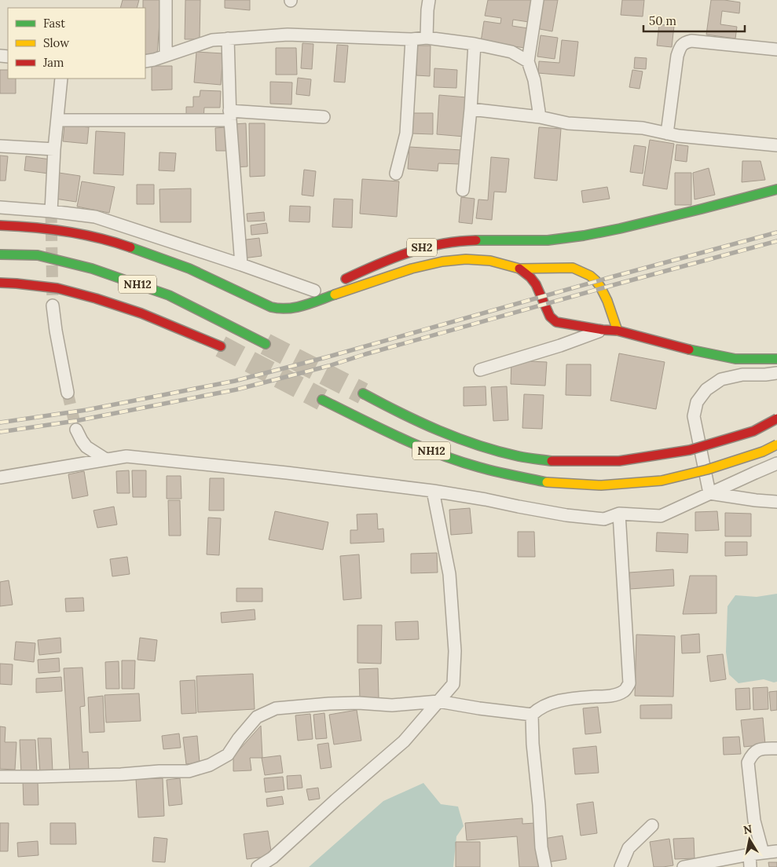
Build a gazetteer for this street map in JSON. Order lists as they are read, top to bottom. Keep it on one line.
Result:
{"streets":{"main road":["SH2","NH12"]},"legend":["Fast","Slow","Jam"],"scale_bar":"50 m","north":"top"}
